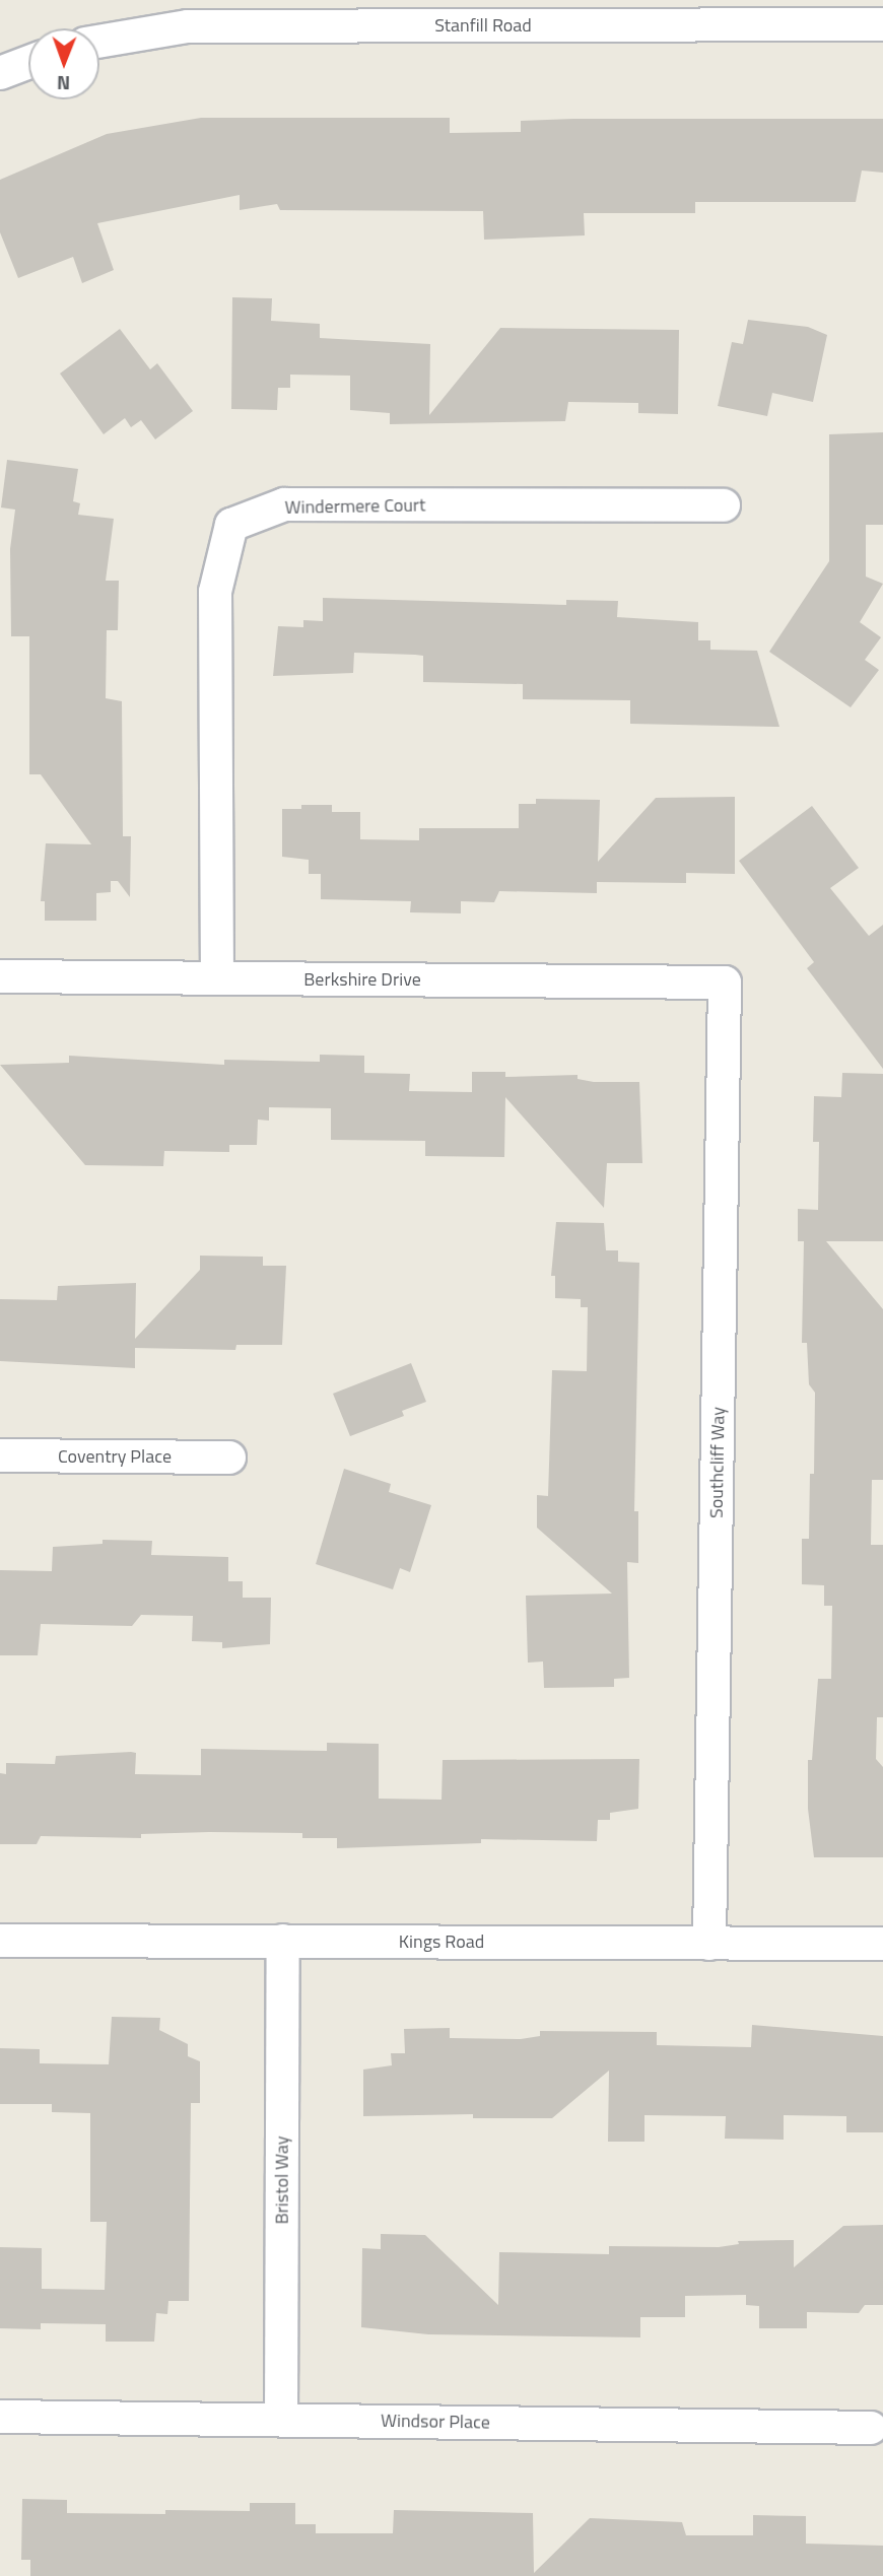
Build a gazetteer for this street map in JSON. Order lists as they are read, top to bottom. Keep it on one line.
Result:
{"streets":{"street":["Stanfill Road","Windermere Court","Berkshire Drive","Coventry Place","Southcliff Way","Kings Road","Bristol Way","Windsor Place"]},"crossings":[["Windermere Court","Berkshire Drive"],["Berkshire Drive","Southcliff Way"],["Southcliff Way","Kings Road"],["Kings Road","Bristol Way"],["Bristol Way","Windsor Place"]],"north":"bottom"}
